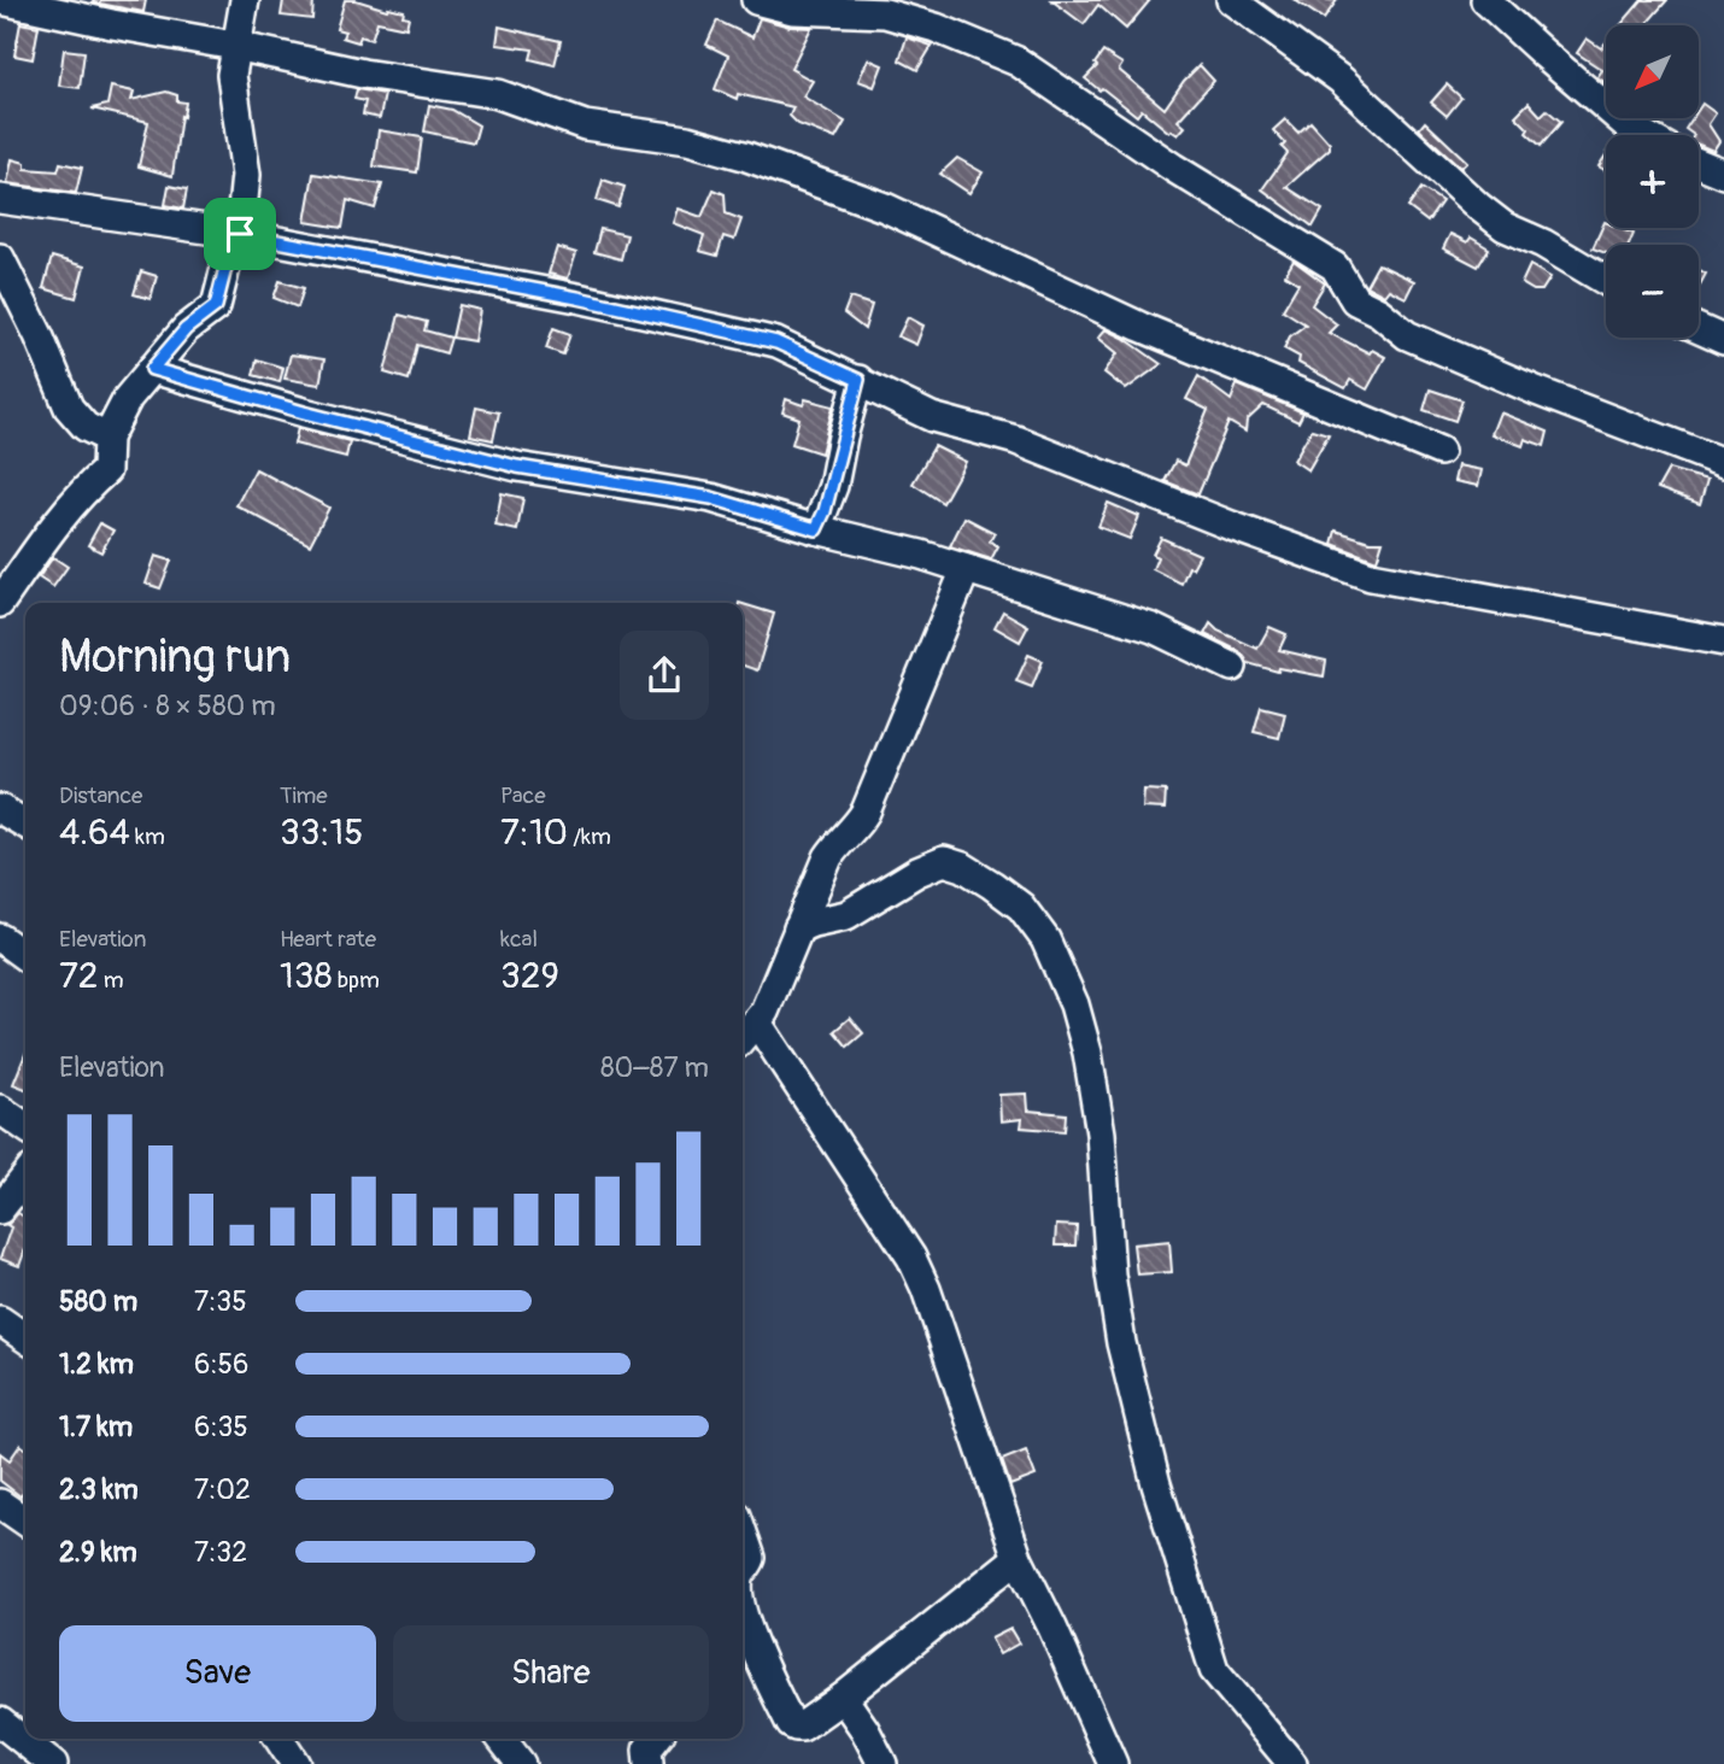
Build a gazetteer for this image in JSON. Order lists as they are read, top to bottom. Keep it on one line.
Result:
{"north":"bottom left","page":{"map_buttons":["+","−"],"heading":["Morning run","09:06 · 8 × 580 m"],"stats":[["Distance","4.64 km"],["Time","33:15"],["Pace","7:10 /km"],["Elevation","72 m"],["Heart rate","138 bpm"],["kcal","329"]],"chart":["Elevation","80–87 m"],"list":[{"name":"580 m","note":"7:35"},{"name":"1.2 km","note":"6:56"},{"name":"1.7 km","note":"6:35"},{"name":"2.3 km","note":"7:02"},{"name":"2.9 km","note":"7:32"}],"buttons":["Save","Share"]}}
